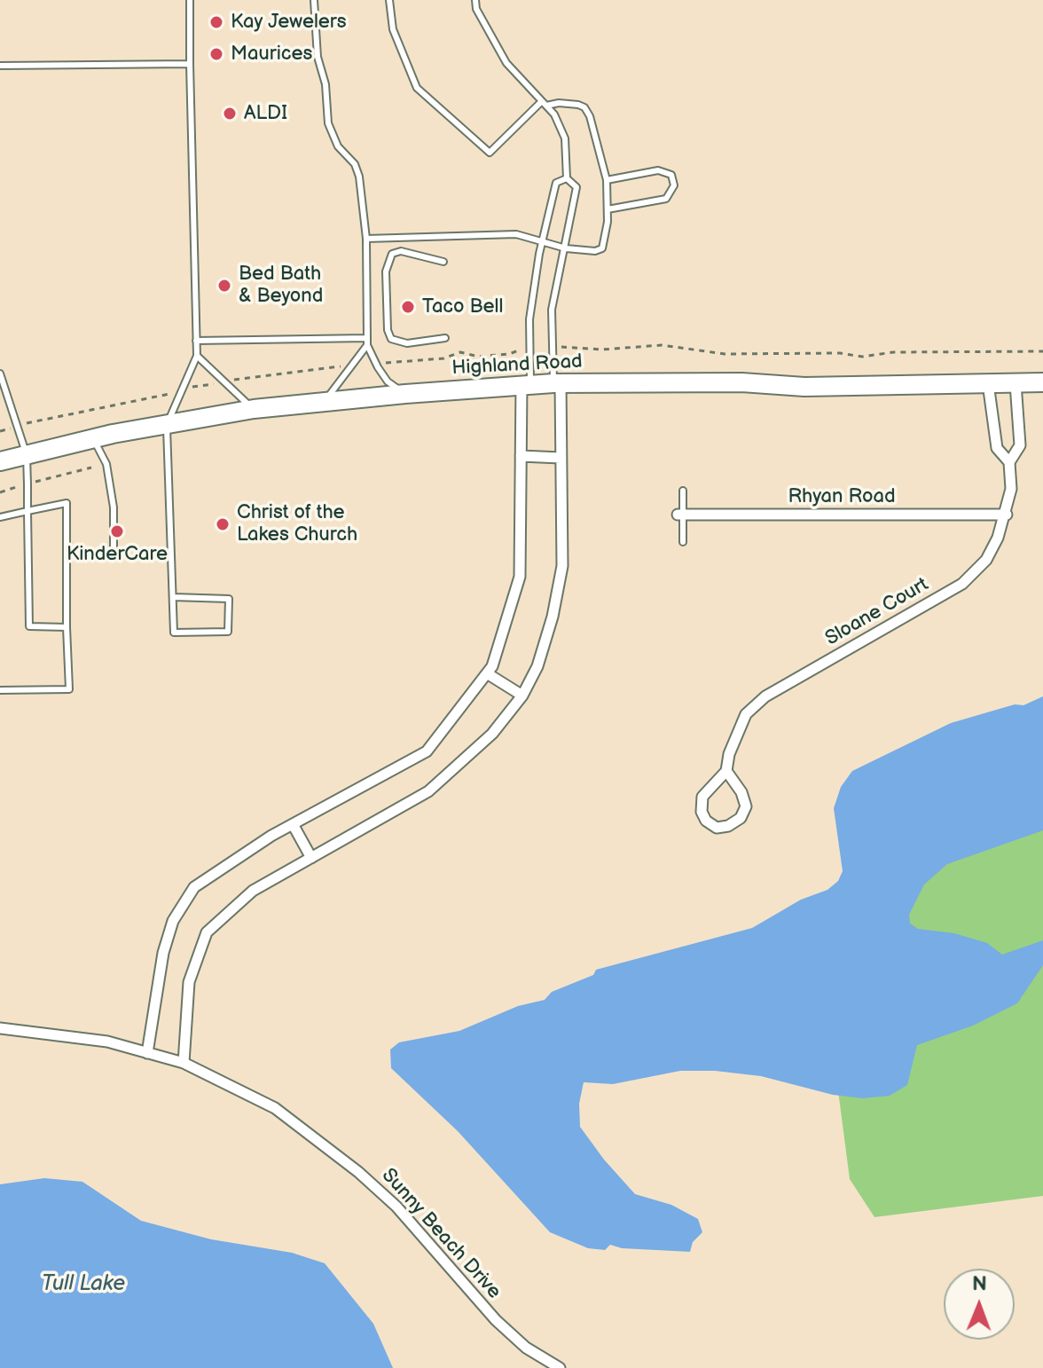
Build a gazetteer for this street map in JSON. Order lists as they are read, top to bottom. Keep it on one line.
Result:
{"streets":{"highway":["Highland Road"],"street":["Rhyan Road","Sloane Court","Sunny Beach Drive"]},"crossings":[["Highland Road","Sloane Court"],["Rhyan Road","Sloane Court"]],"water":["Tull Lake"],"places":["Kay Jewelers","Maurices","ALDI","Bed Bath & Beyond","Taco Bell","Christ of the Lakes Church","KinderCare"],"north":"top"}
